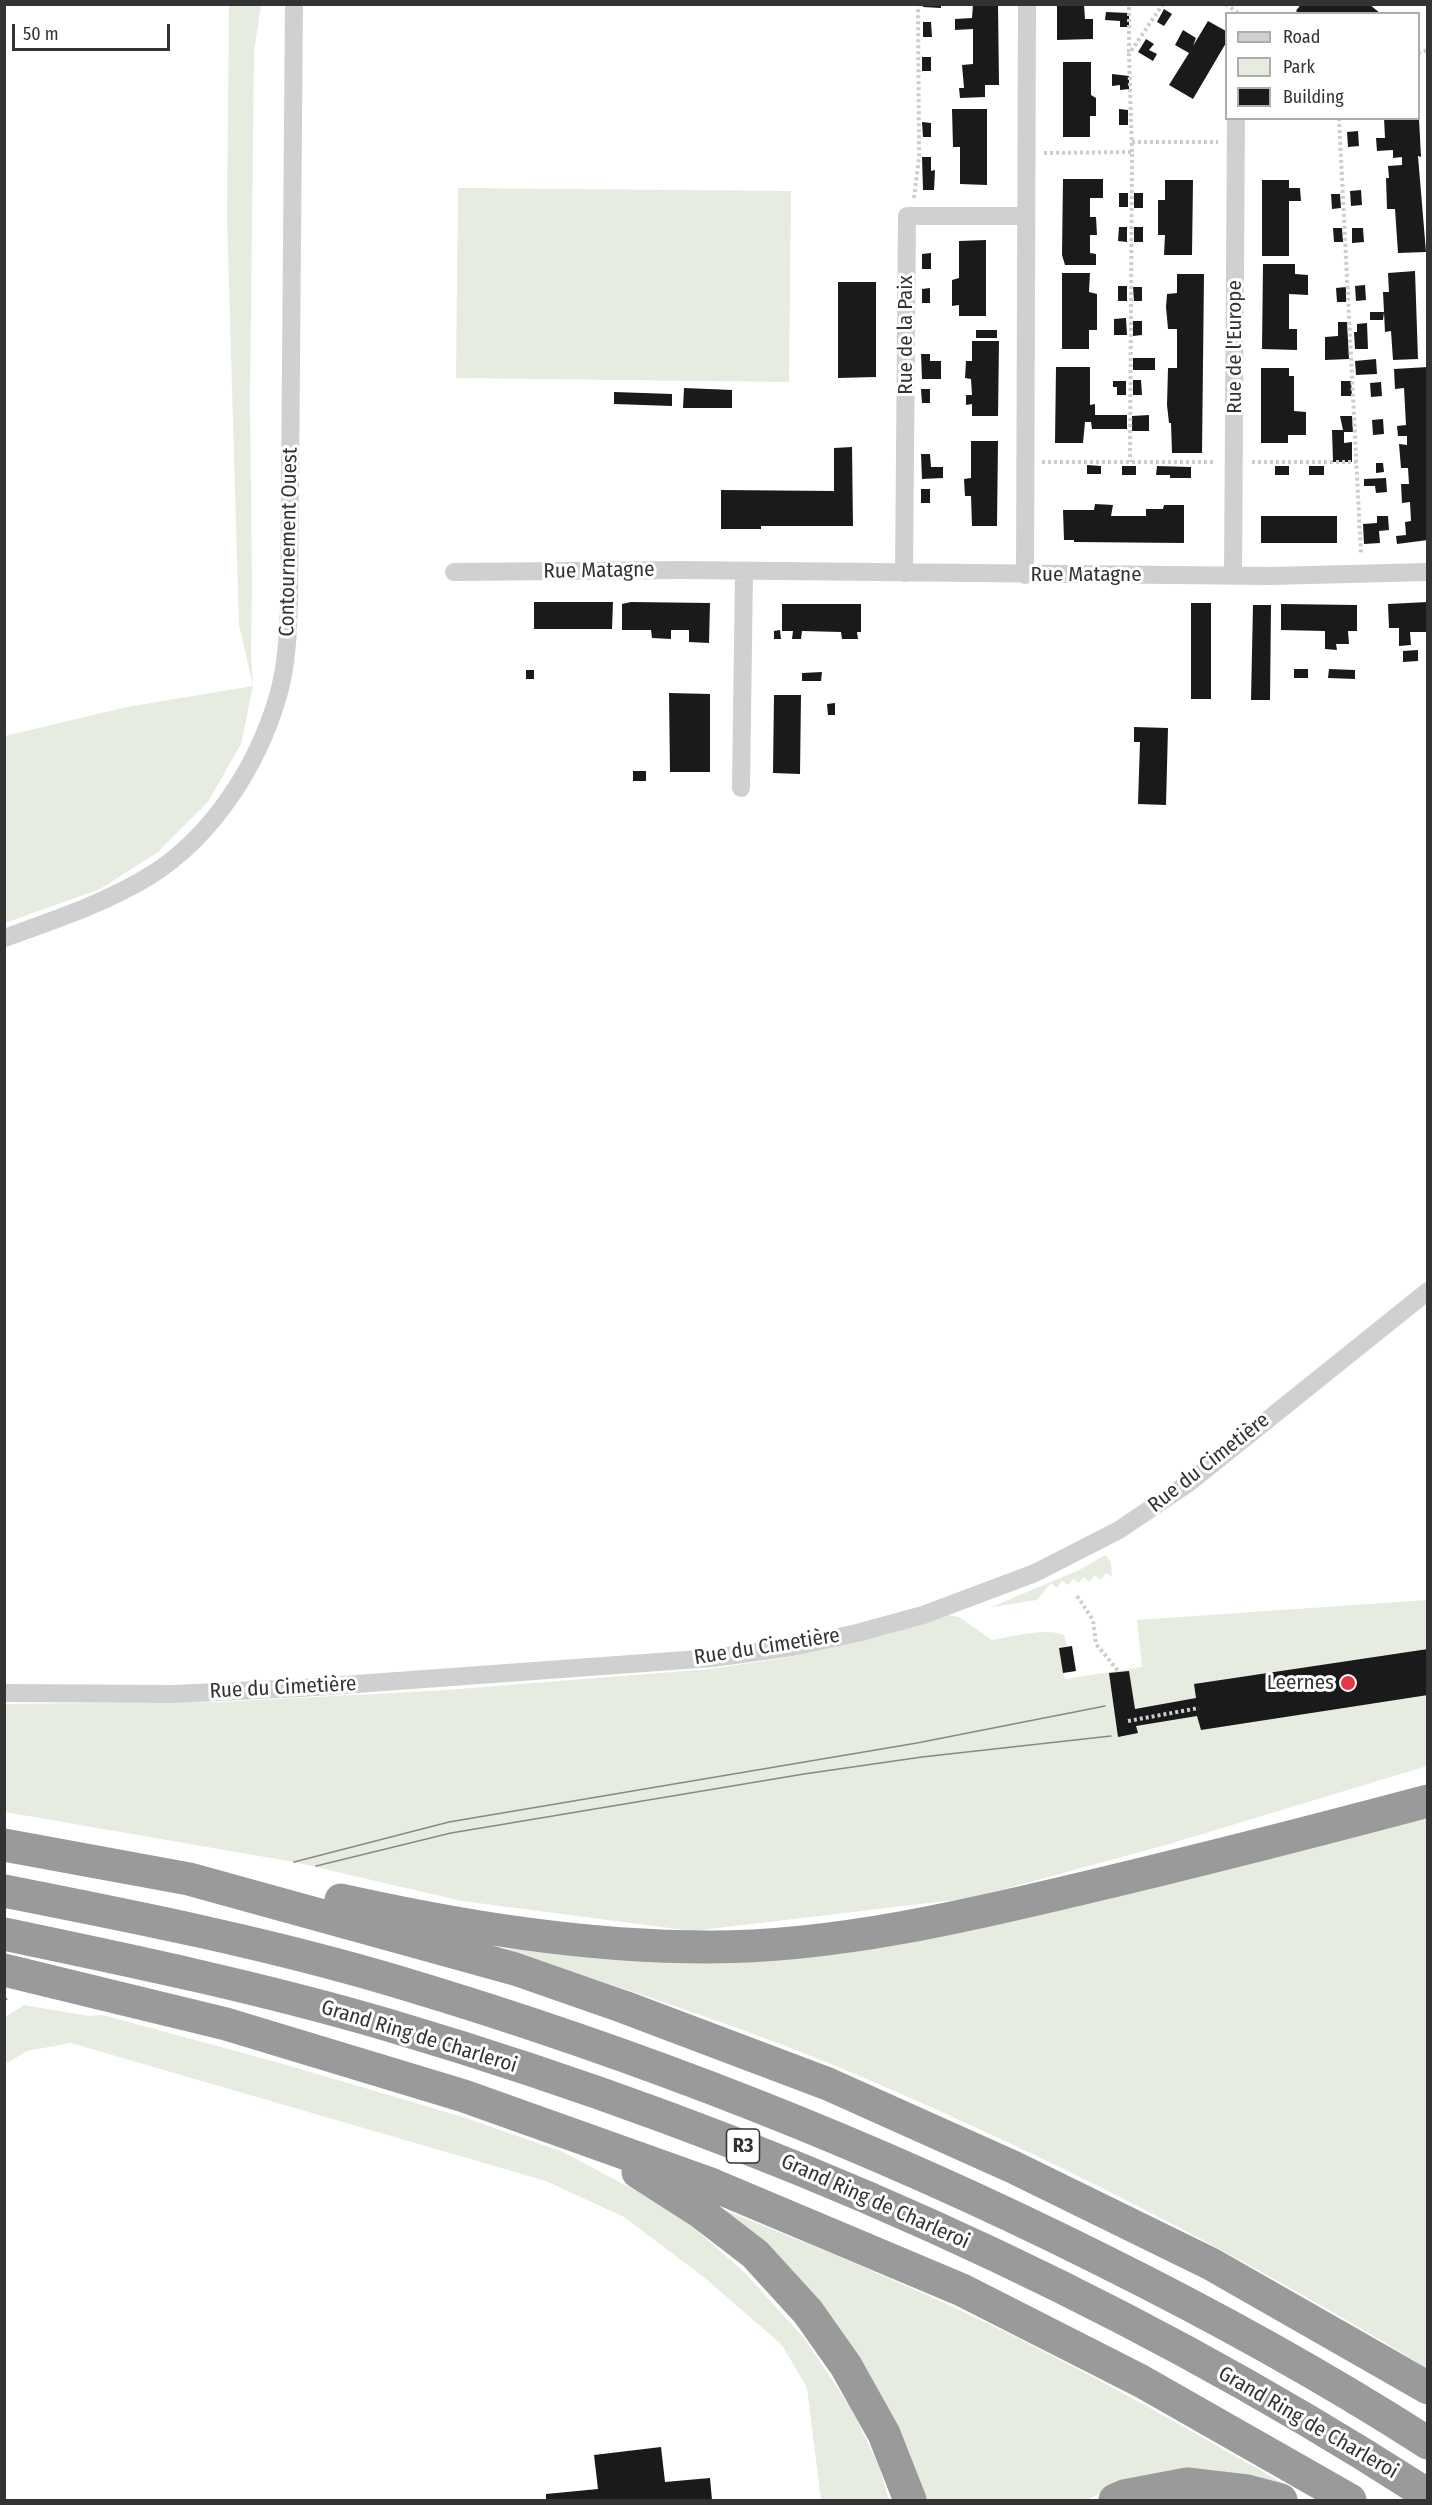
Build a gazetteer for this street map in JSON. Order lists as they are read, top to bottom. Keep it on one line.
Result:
{"streets":{"highway":["Grand Ring de Charleroi","R3"],"street":["Rue de la Paix","Rue de l'Europe","Contournement Ouest","Rue Matagne","Rue du Cimetière"]},"crossings":[["Rue de la Paix","Rue Matagne"],["Rue de l'Europe","Rue Matagne"]],"places":["Leernes"],"legend":["Road","Park","Building"],"scale_bar":"50 m"}
